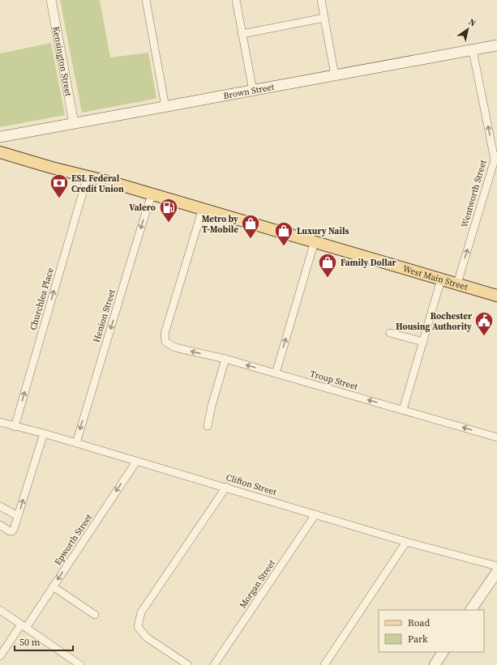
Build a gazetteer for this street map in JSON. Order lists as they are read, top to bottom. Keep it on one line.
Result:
{"streets":{"main road":["Brown Street","West Main Street"],"street":["Kensington Street","Wentworth Street","Churchlea Place","Henion Street","Troup Street","Clifton Street","Epworth Street","Morgan Street"]},"crossings":[["Kensington Street","Brown Street"],["Brown Street","Wentworth Street"],["Wentworth Street","West Main Street"],["West Main Street","Churchlea Place"],["West Main Street","Henion Street"],["West Main Street","Troup Street"],["Churchlea Place","Clifton Street"],["Henion Street","Clifton Street"],["Clifton Street","Epworth Street"],["Clifton Street","Morgan Street"]],"one_way":["Wentworth Street","Churchlea Place","Henion Street","Epworth Street"],"places":{"bank":["ESL Federal Credit Union"],"fuel station":["Valero"],"shop":["Metro by T-Mobile","Luxury Nails","Family Dollar"],"public building":["Rochester Housing Authority"]},"legend":["Road","Park"],"scale_bar":"50 m","north":"top right"}
